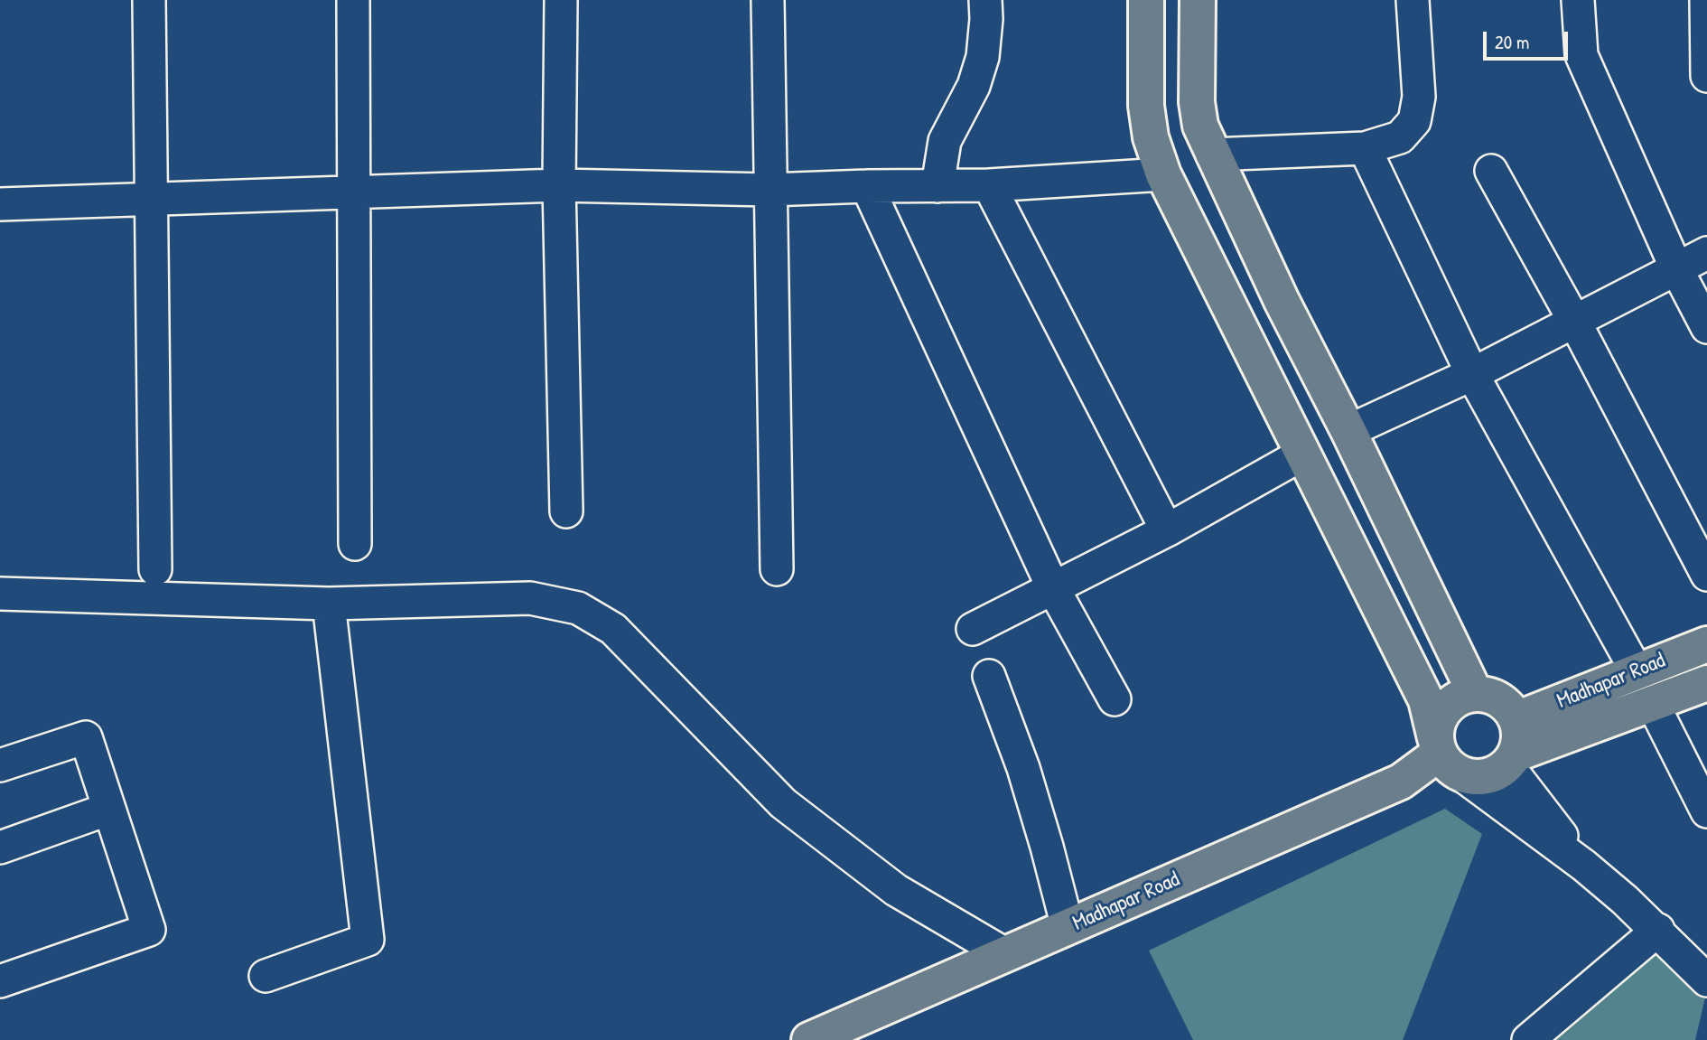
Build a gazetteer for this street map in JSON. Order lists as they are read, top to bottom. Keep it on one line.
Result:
{"streets":{"main road":["Madhapar Road"]},"scale_bar":"20 m"}
